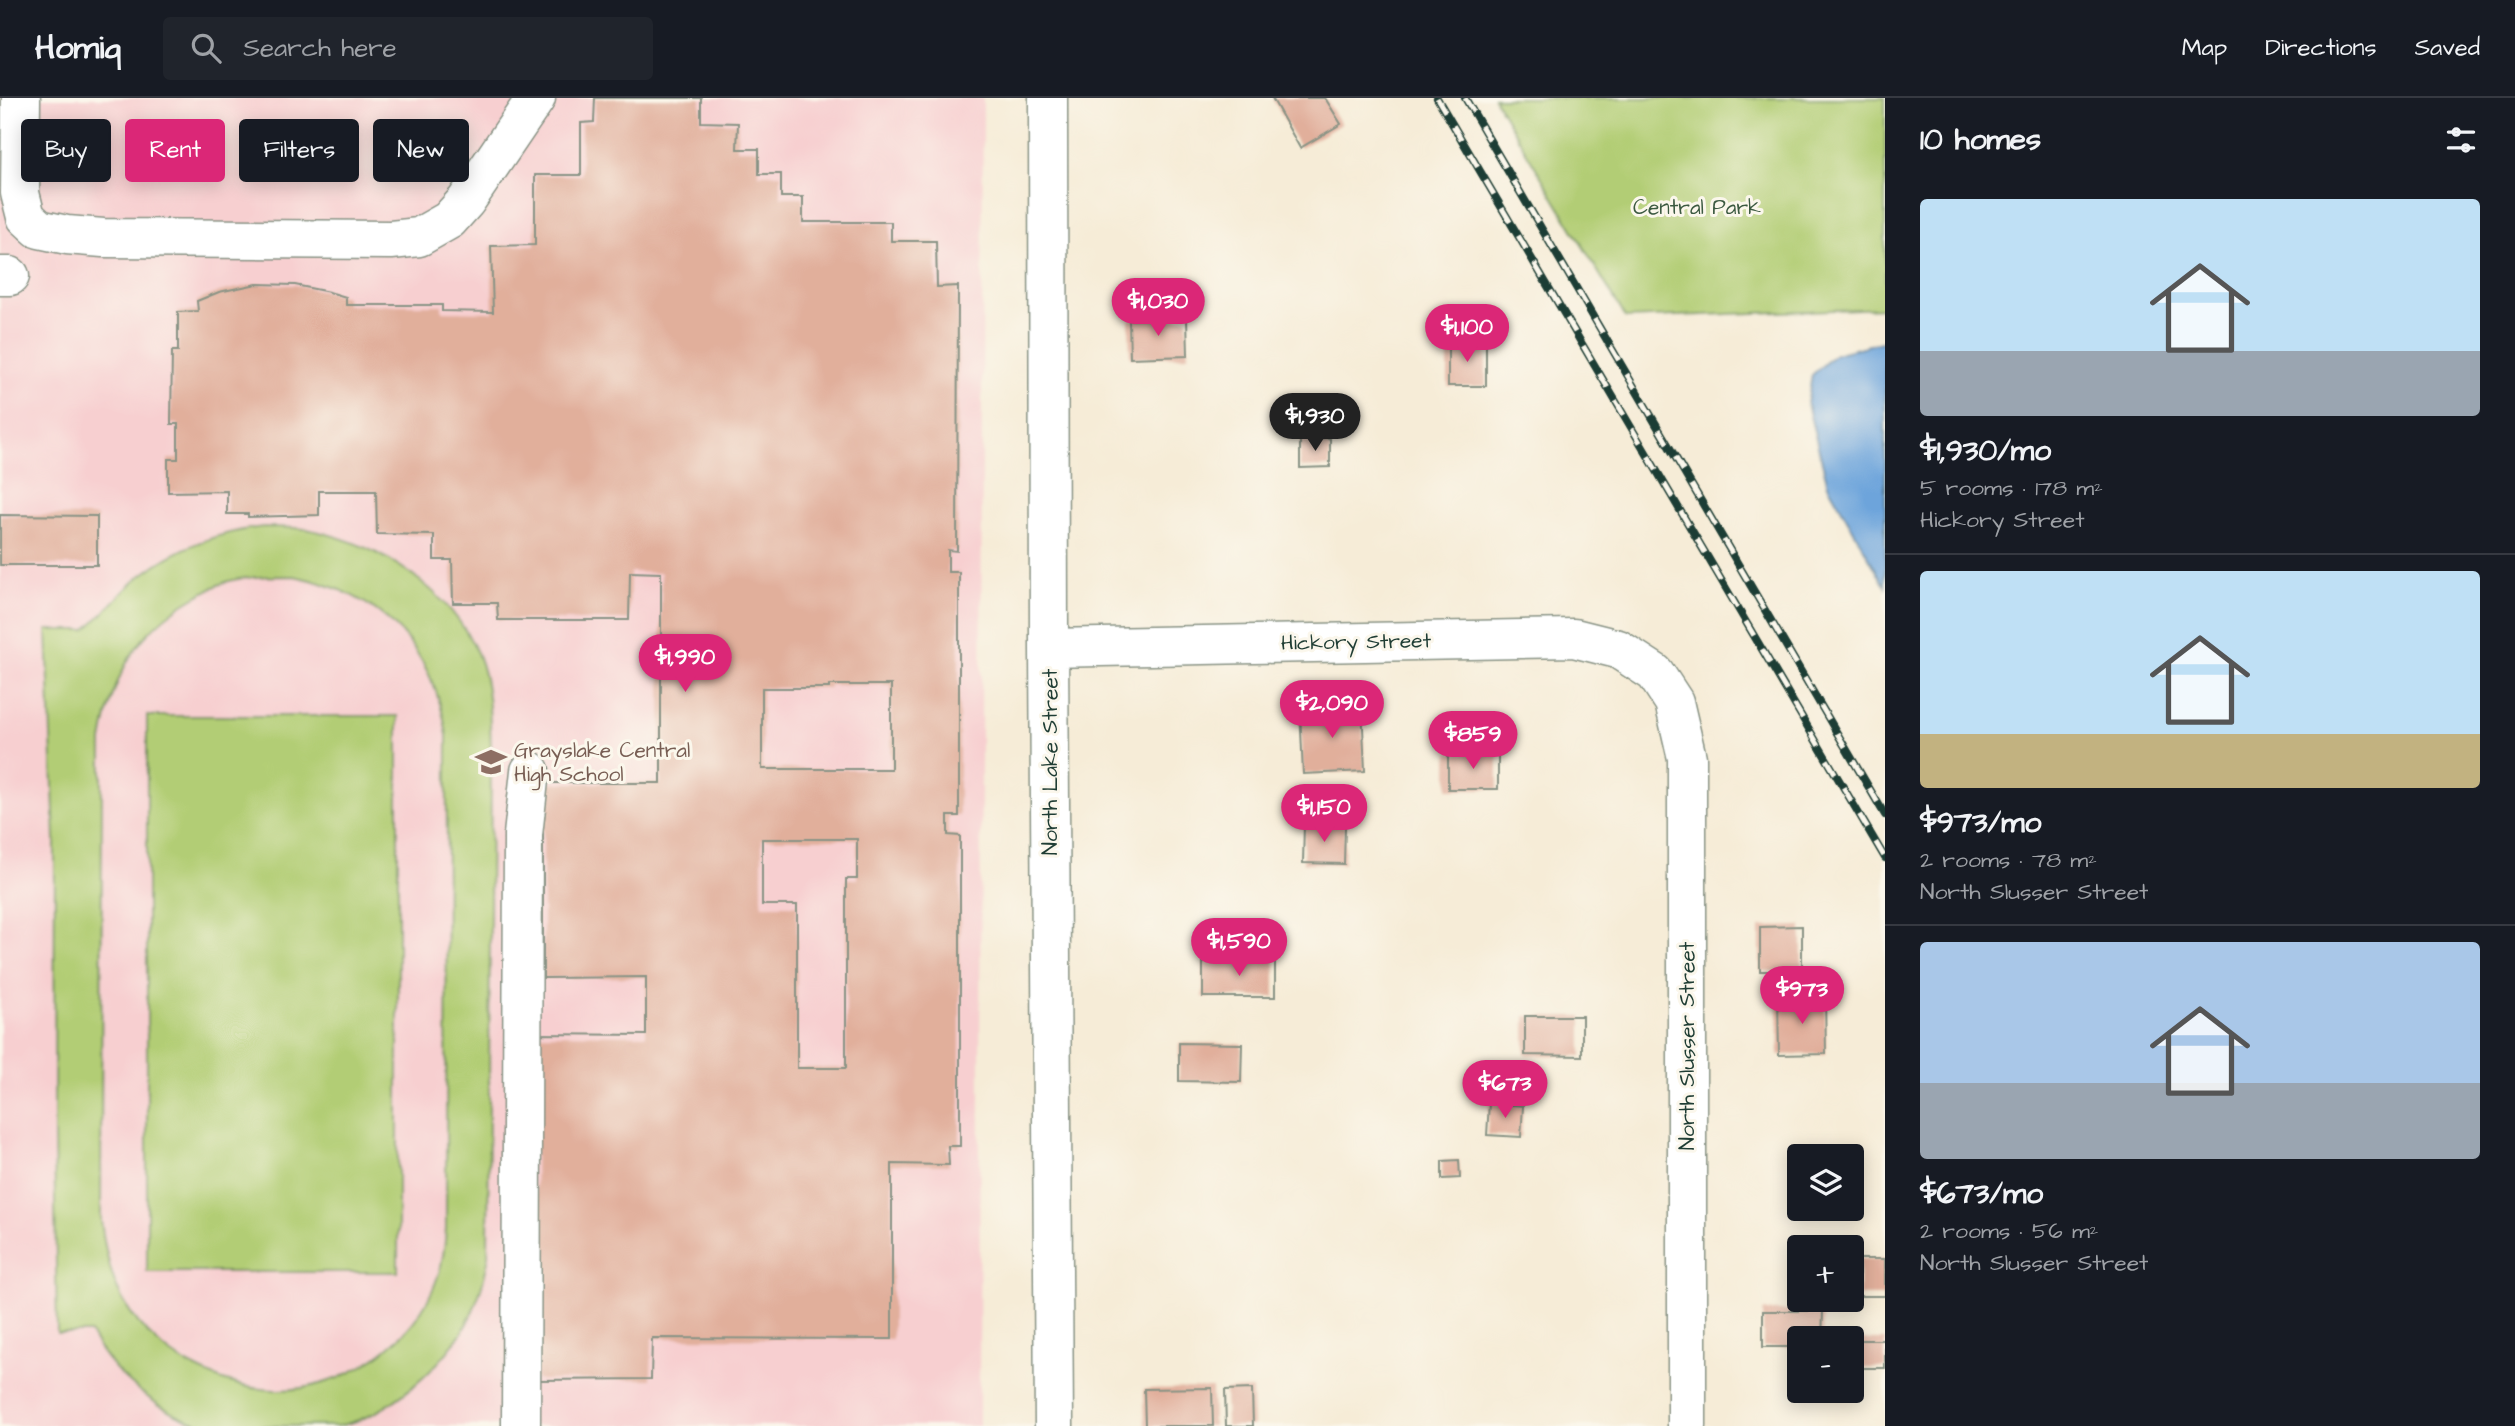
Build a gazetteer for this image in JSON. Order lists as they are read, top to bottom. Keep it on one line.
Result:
{"streets":{"street":["Hickory Street","North Lake Street","North Slusser Street"]},"crossings":[["Hickory Street","North Lake Street"],["Hickory Street","North Slusser Street"]],"parks":["Central Park"],"places":{"school or university":["Grayslake Central High School"]},"page":{"header":"Homiq","search":"Search here","nav":["Map","Directions","Saved"],"heading":"10 homes","chip":["Buy","Rent","Filters","New"],"list":[{"name":"$1,930/mo","note":"5 rooms · 178 m² · Hickory Street"},{"name":"$973/mo","note":"2 rooms · 78 m² · North Slusser Street"},{"name":"$673/mo","note":"2 rooms · 56 m² · North Slusser Street"}],"price":["$1,030","$1,100","$1,930","$1,990","$2,090","$859","$1,150","$1,590","$973","$673"],"map_buttons":["+","−"]}}
